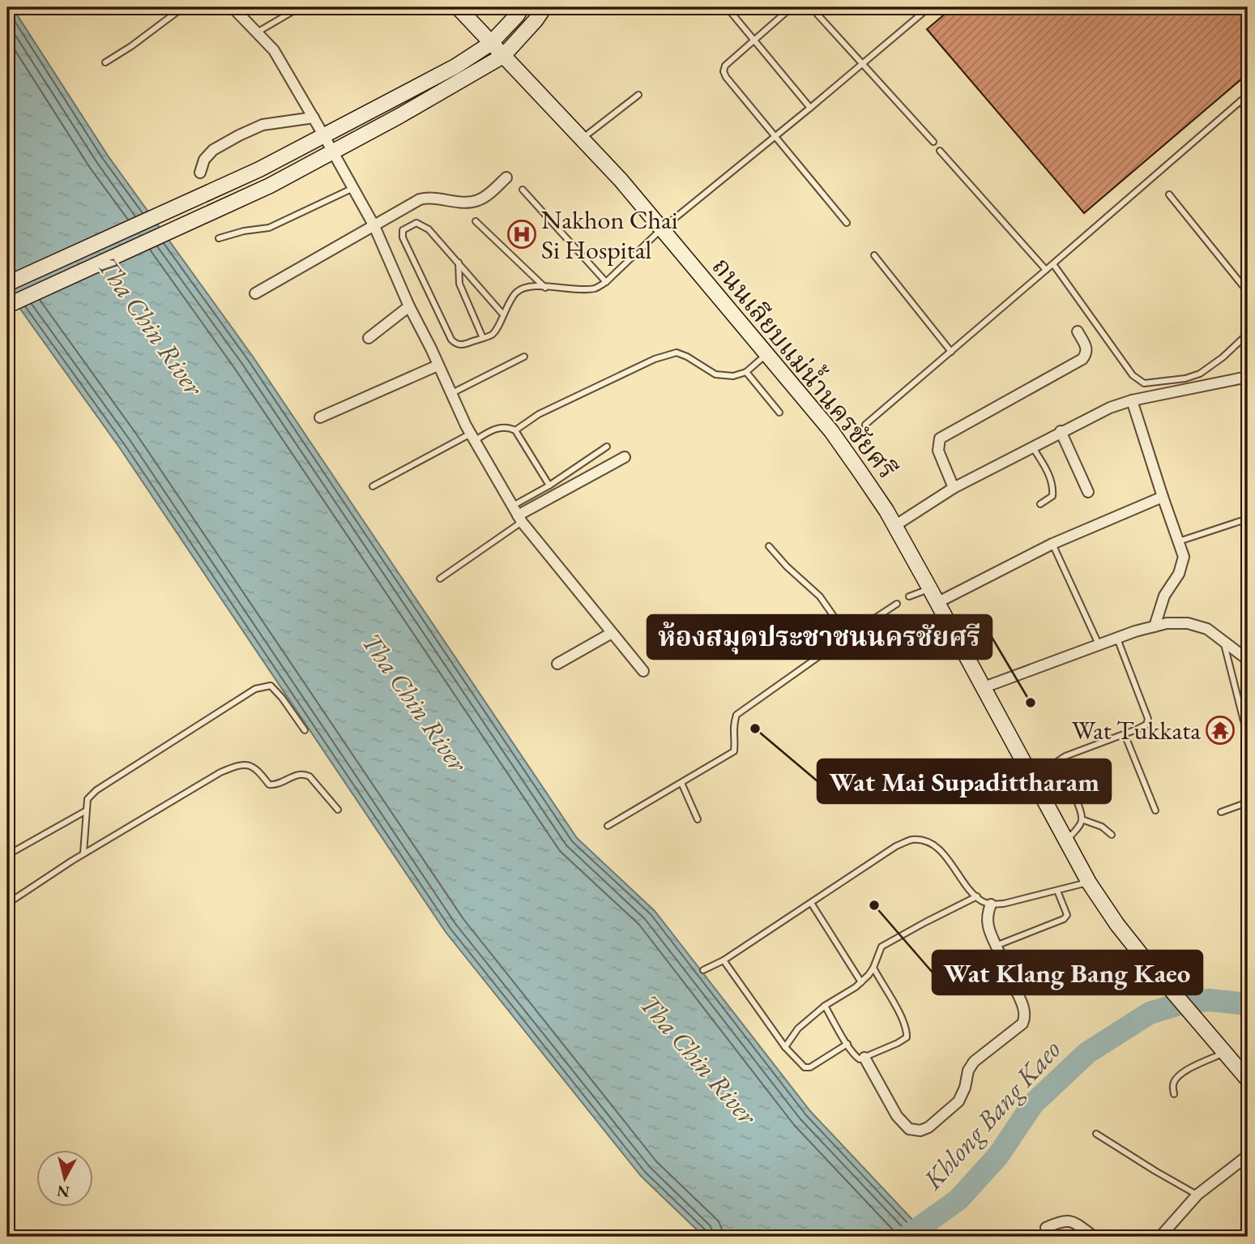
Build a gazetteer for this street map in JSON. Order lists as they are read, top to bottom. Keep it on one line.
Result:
{"streets":{"main road":["ถนนเลียบแม่น้ำนครชัยศรี"]},"water":["Tha Chin River","Khlong Bang Kaeo"],"places":{"hospital":["Nakhon Chai Si Hospital"],"other":["ห้องสมุดประชาชนนครชัยศรี","Wat Mai Supadittharam","Wat Klang Bang Kaeo"],"temple":["Wat Tukkata"]},"north":"bottom"}
